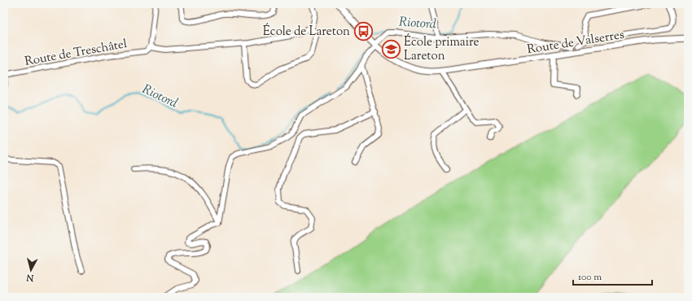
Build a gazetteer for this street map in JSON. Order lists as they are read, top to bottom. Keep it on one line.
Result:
{"streets":{"street":["Route de Valserres","Route de Treschâtel"]},"water":["Riotord"],"places":{"bus stop":["École de Lareton"],"school or university":["École primaire Lareton"]},"scale_bar":"100 m","north":"bottom"}
